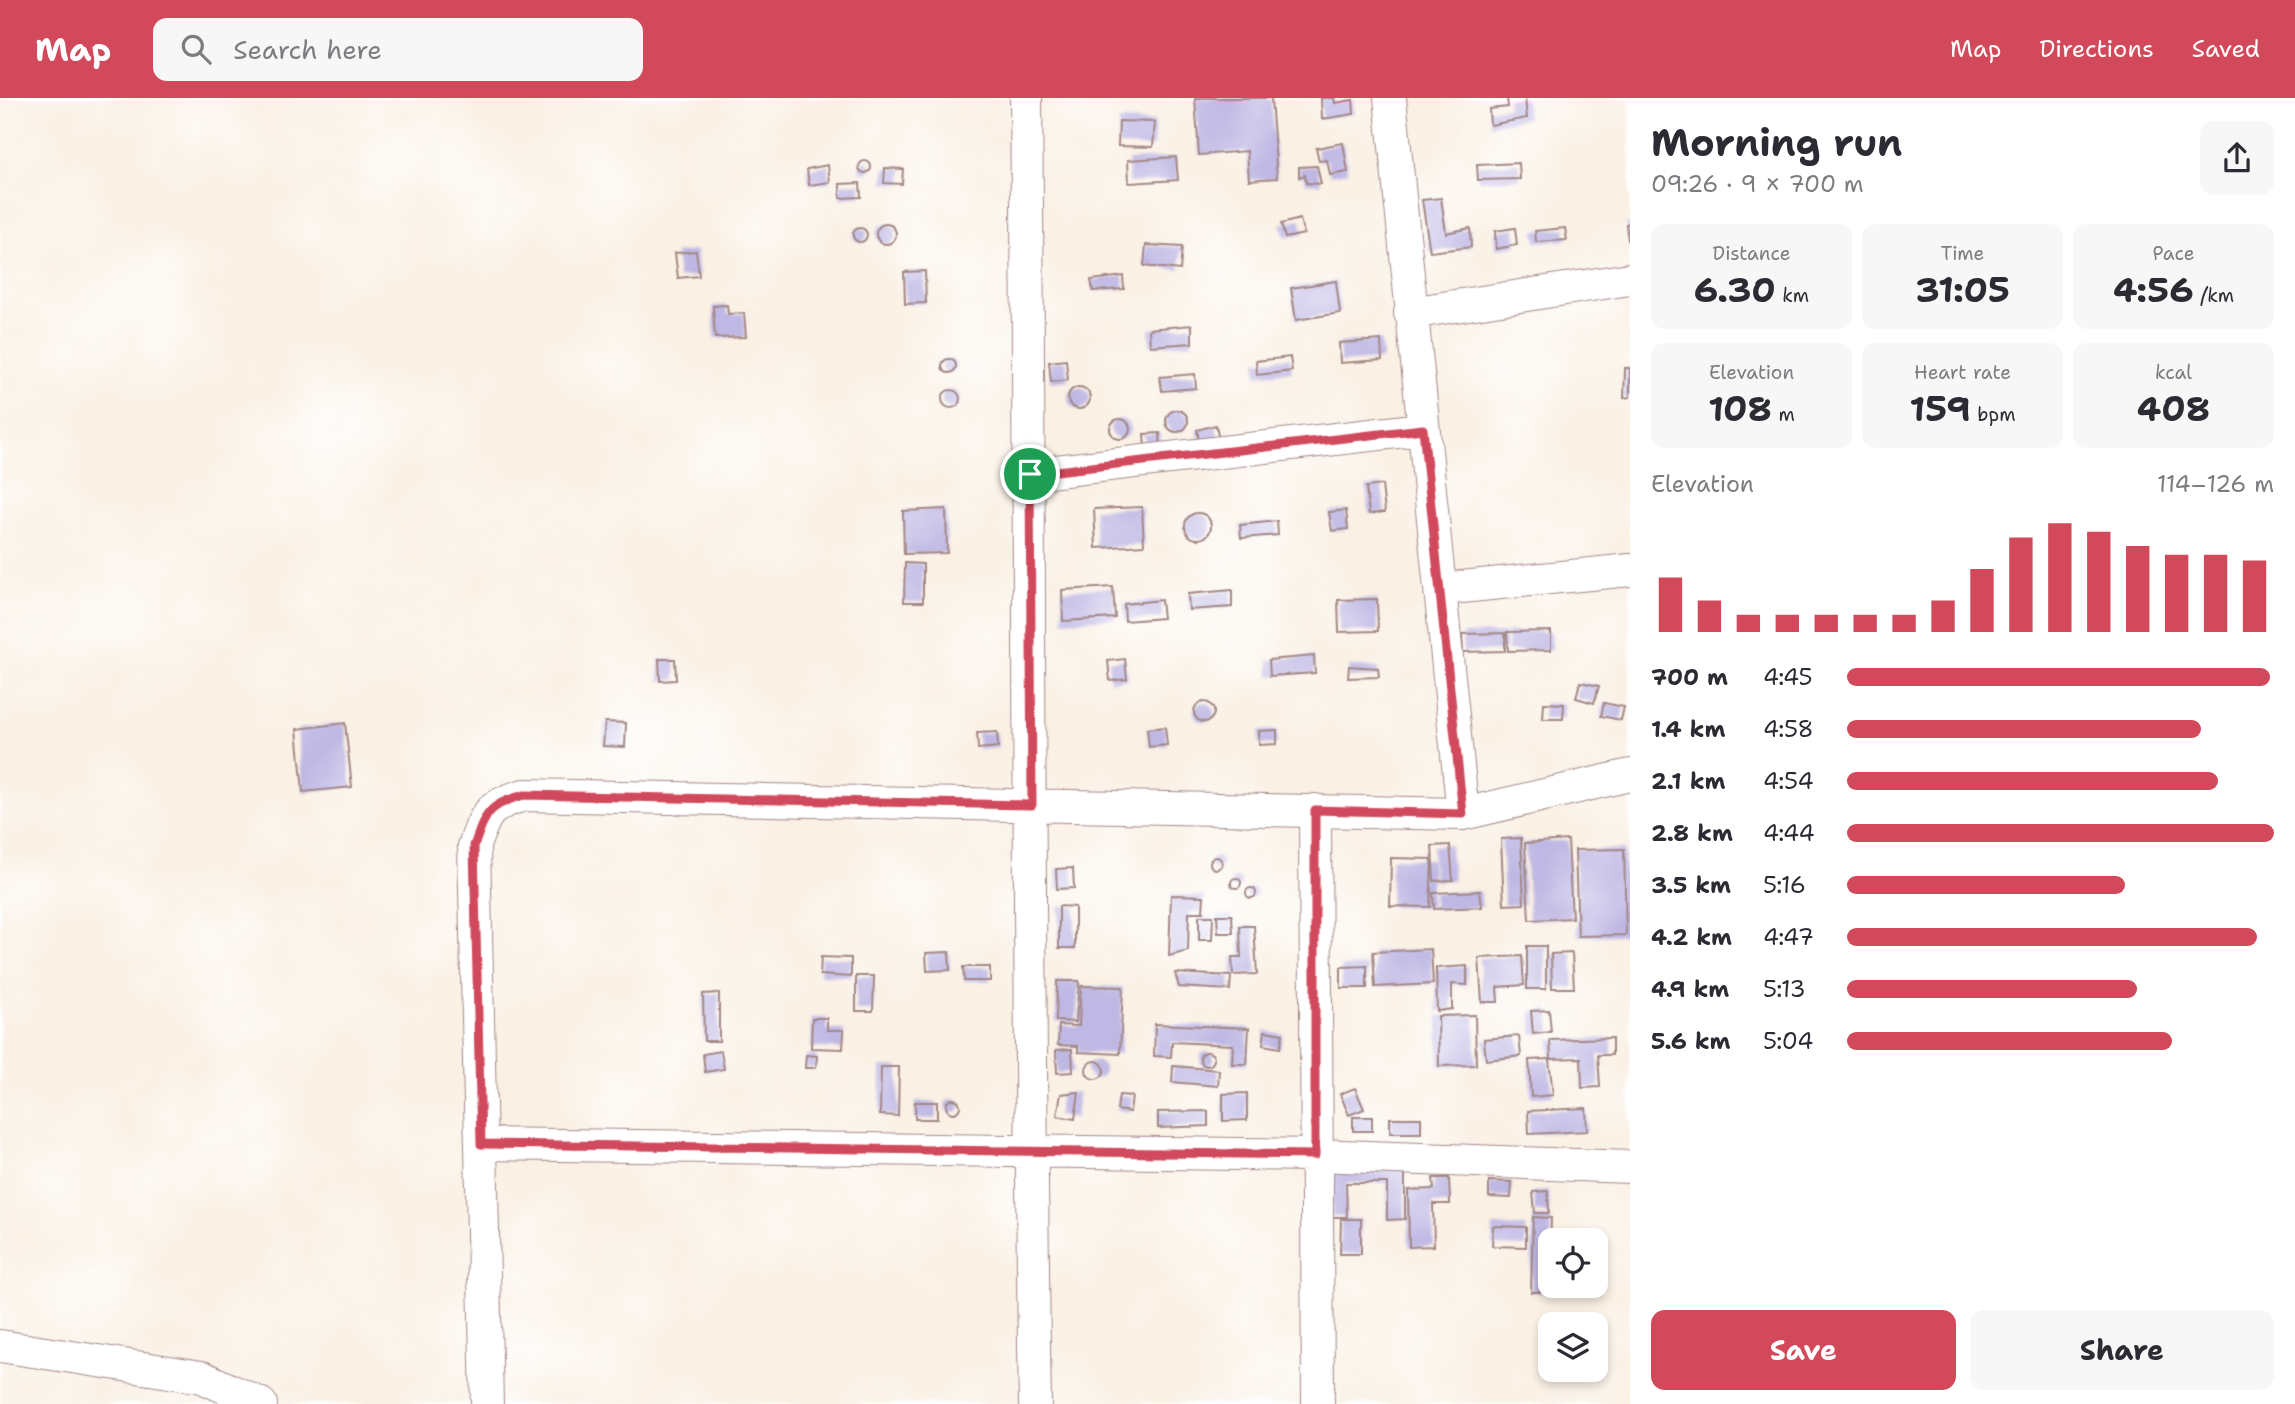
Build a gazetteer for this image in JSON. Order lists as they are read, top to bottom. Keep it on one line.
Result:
{"page":{"header":"Map","search":"Search here","nav":["Map","Directions","Saved"],"heading":["Morning run","09:26 · 9 × 700 m"],"stats":[["Distance","6.30 km"],["Time","31:05"],["Pace","4:56 /km"],["Elevation","108 m"],["Heart rate","159 bpm"],["kcal","408"]],"chart":["Elevation","114–126 m"],"list":[{"name":"700 m","note":"4:45"},{"name":"1.4 km","note":"4:58"},{"name":"2.1 km","note":"4:54"},{"name":"2.8 km","note":"4:44"},{"name":"3.5 km","note":"5:16"},{"name":"4.2 km","note":"4:47"},{"name":"4.9 km","note":"5:13"},{"name":"5.6 km","note":"5:04"}],"buttons":["Save","Share"]}}
